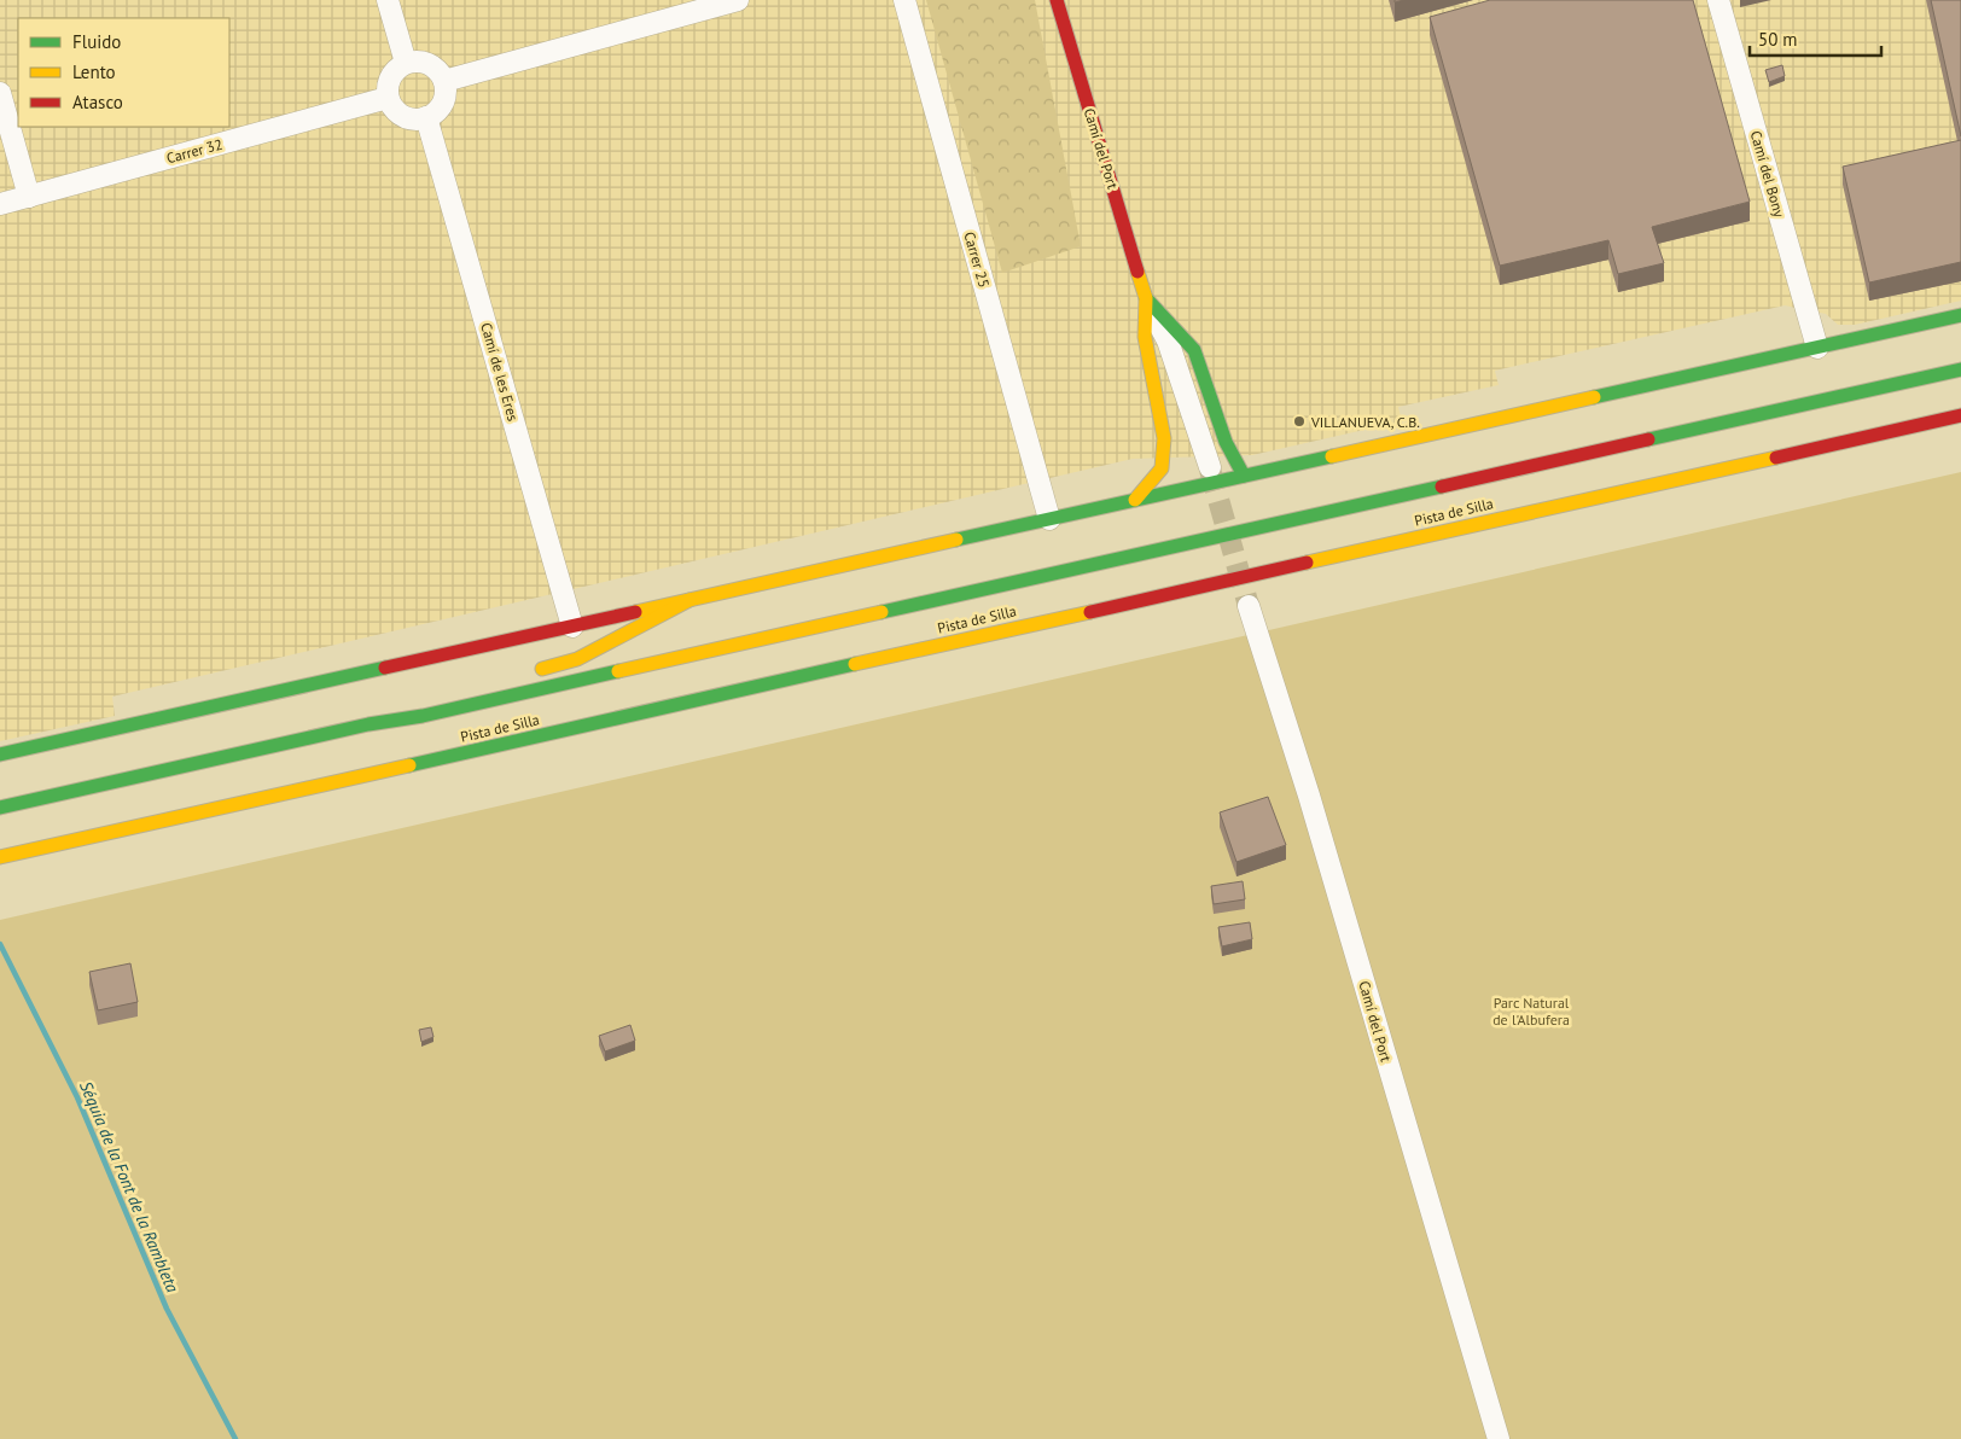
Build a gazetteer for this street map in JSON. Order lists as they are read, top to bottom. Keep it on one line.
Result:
{"streets":{"main road":["Camí del Port","Pista de Silla"],"street":["Carrer 32","Camí del Bony","Carrer 25","Camí de les Eres"]},"crossings":[["Carrer 32","Camí de les Eres"]],"water":["Séquia de la Font de la Rambleta"],"parks":["Parc Natural de l'Albufera"],"places":["VILLANUEVA, C.B."],"legend":["Fluido","Lento","Atasco"],"scale_bar":"50 m"}
